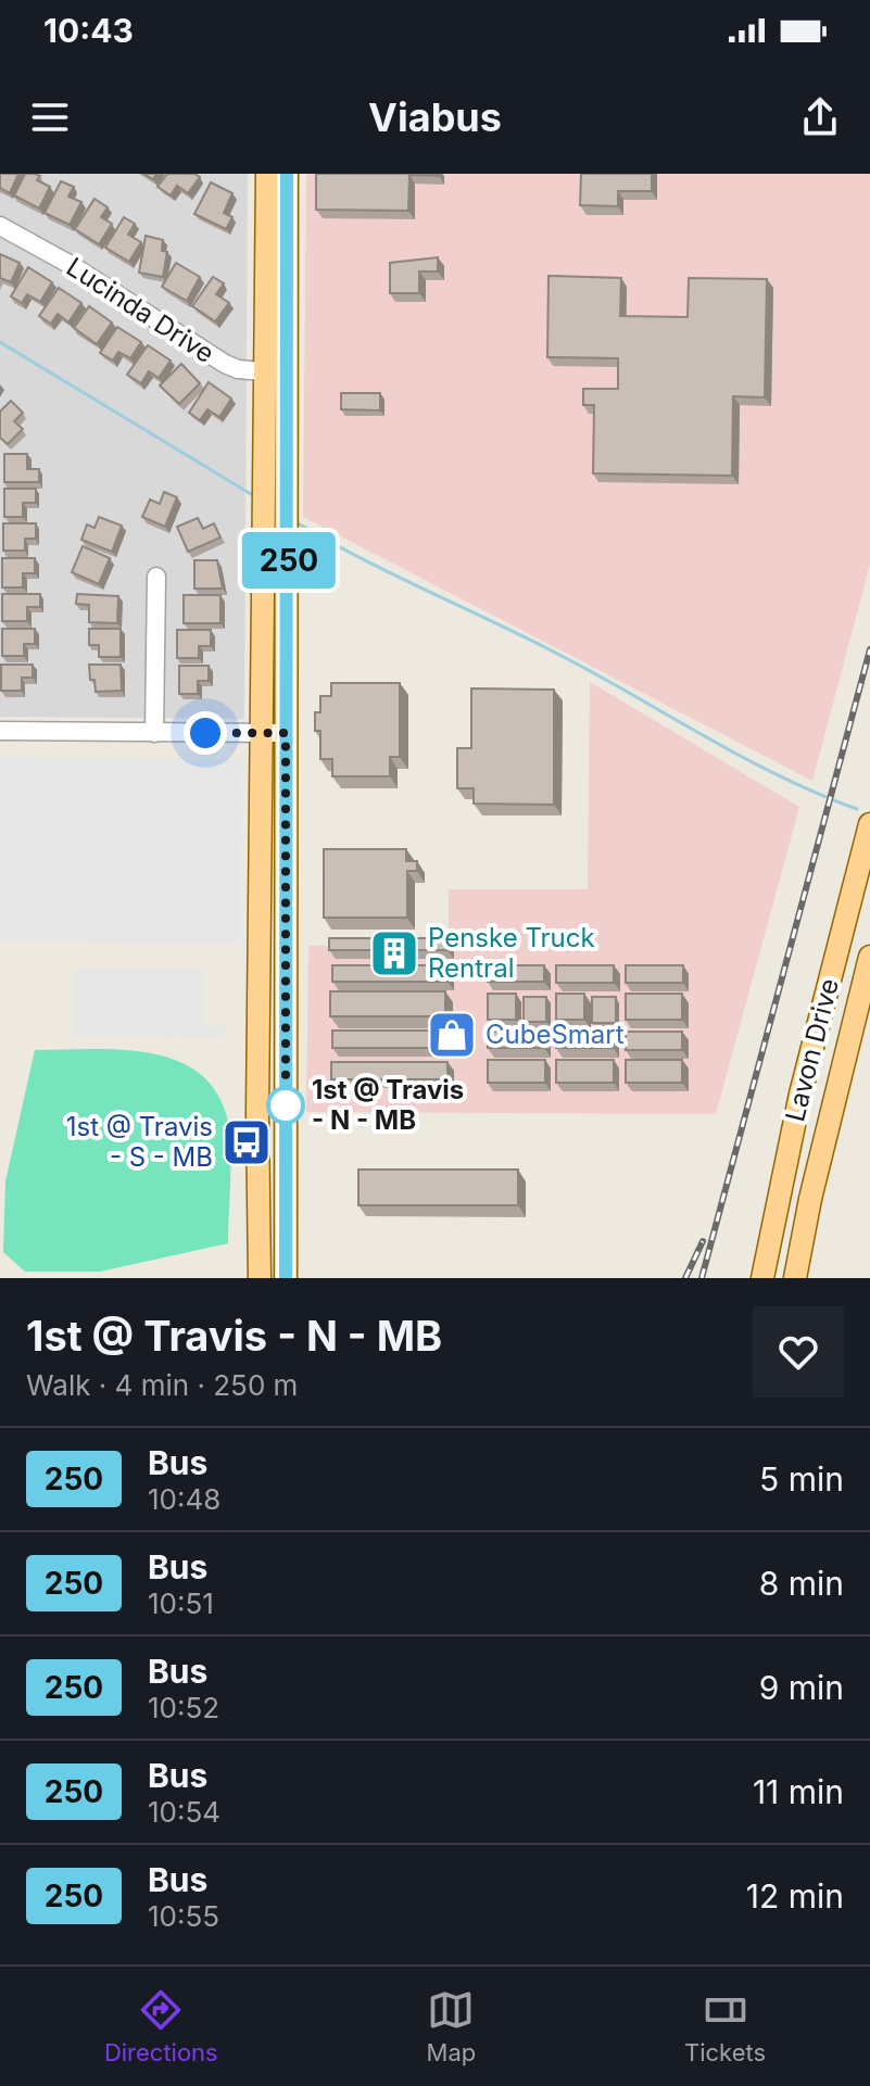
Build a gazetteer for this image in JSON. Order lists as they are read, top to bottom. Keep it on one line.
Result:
{"streets":{"main road":["Lavon Drive"],"street":["Lucinda Drive"]},"places":{"building":["Penske Truck Rentral"],"shop":["CubeSmart"],"other":["1st @ Travis - N - MB"],"bus stop":["1st @ Travis - S - MB"]},"lines":["bus line 250"],"page":{"status":"10:43","header":"Viabus","on_map":"250","heading":["1st @ Travis - N - MB","Walk · 4 min · 250 m"],"list":[{"mark":"250","name":"Bus","note":"10:48","value":"5 min"},{"mark":"250","name":"Bus","note":"10:51","value":"8 min"},{"mark":"250","name":"Bus","note":"10:52","value":"9 min"},{"mark":"250","name":"Bus","note":"10:54","value":"11 min"},{"mark":"250","name":"Bus","note":"10:55","value":"12 min"}],"tabs":["Directions","Map","Tickets"]}}
